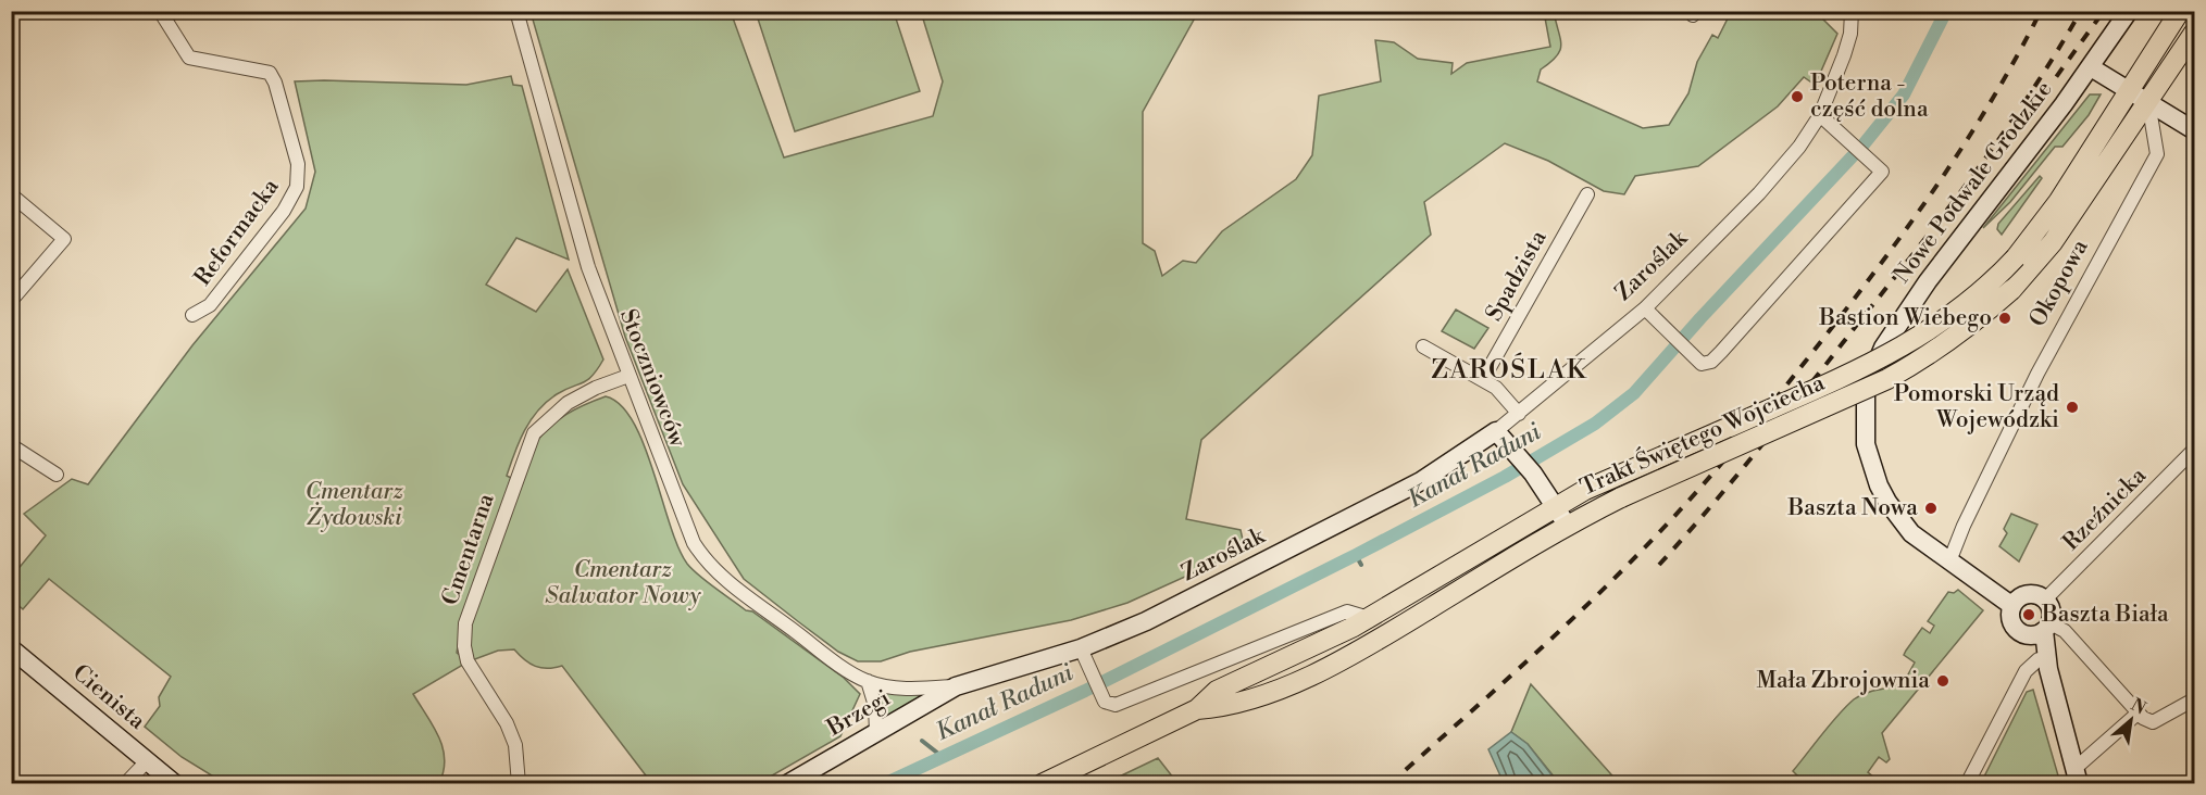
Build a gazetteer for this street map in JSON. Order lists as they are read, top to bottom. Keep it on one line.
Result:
{"streets":{"main road":["Trakt Świętego Wojciecha"],"street":["Nowe Podwale Grodzkie","Reformacka","Zaroślak","Spadzista","Okopowa","Stoczniowców","Rzeźnicka","Cmentarna","Cienista","Brzegi"]},"crossings":[["Nowe Podwale Grodzkie","Okopowa"],["Nowe Podwale Grodzkie","Rzeźnicka"],["Zaroślak","Stoczniowców"],["Zaroślak","Brzegi"],["Okopowa","Trakt Świętego Wojciecha"],["Stoczniowców","Cmentarna"],["Stoczniowców","Brzegi"]],"districts":["ZAROŚLAK"],"water":["Kanał Raduni"],"parks":["Cmentarz Żydowski","Cmentarz Salwator Nowy"],"places":["Poterna - część dolna","Bastion Wiebego","Pomorski Urząd Wojewódzki","Baszta Nowa","Baszta Biała","Mała Zbrojownia"],"north":"top right"}
